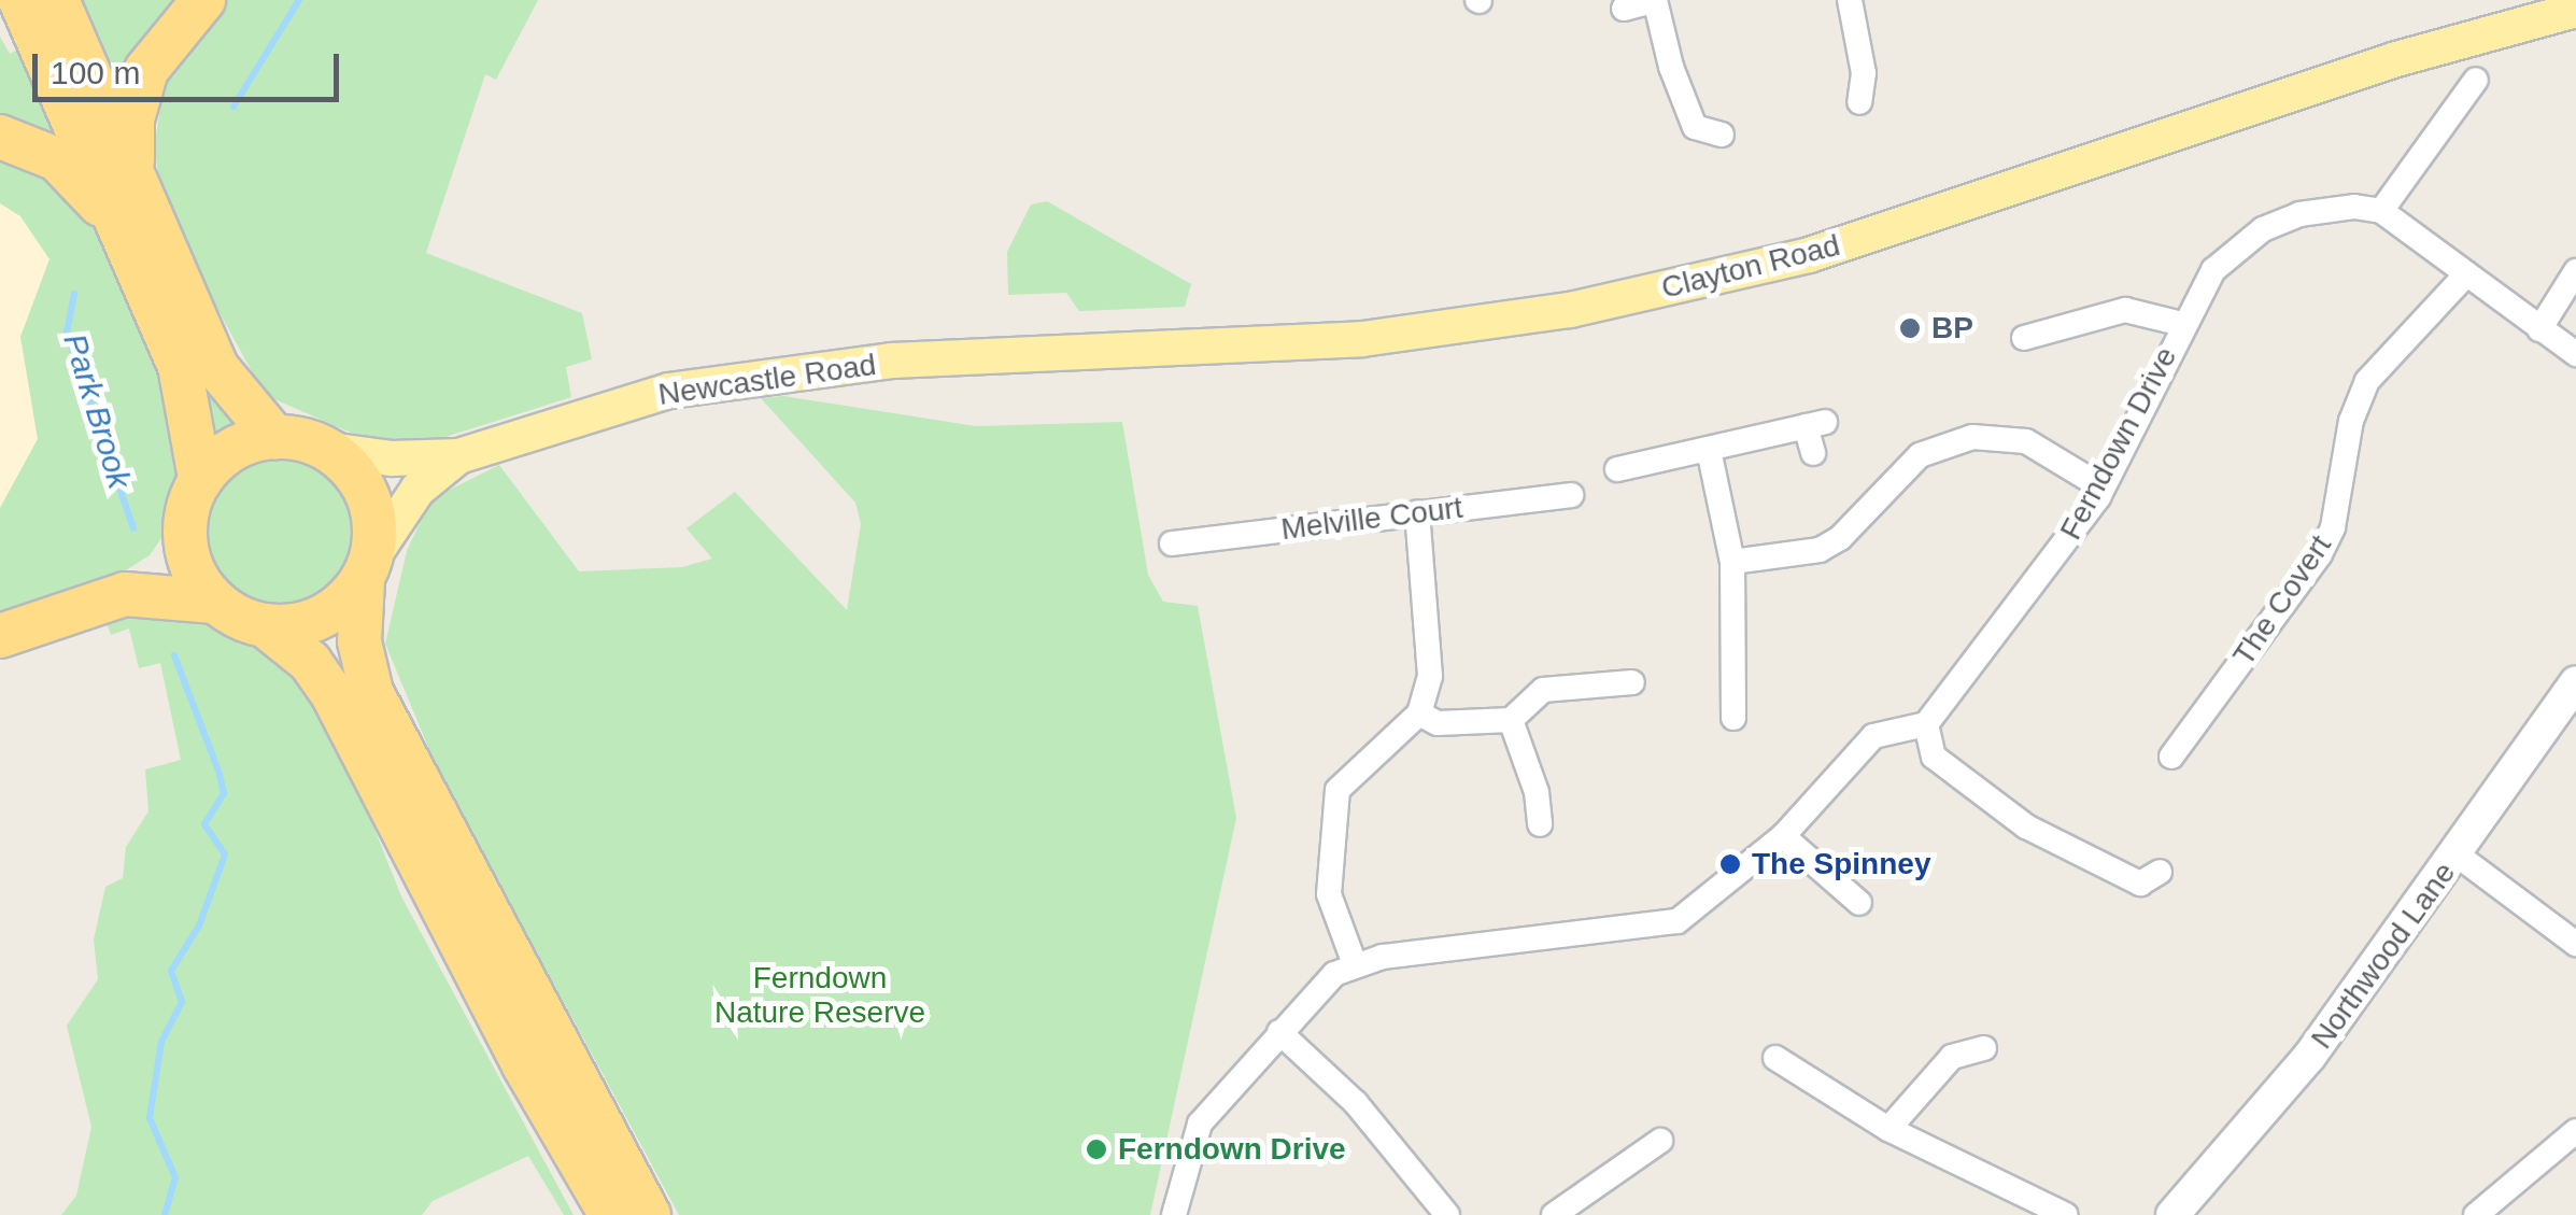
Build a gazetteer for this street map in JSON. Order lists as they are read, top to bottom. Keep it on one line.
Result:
{"streets":{"main road":["Clayton Road","Newcastle Road"],"street":["Ferndown Drive","Melville Court","The Covert","Northwood Lane"]},"crossings":[["Clayton Road","Newcastle Road"]],"water":["Park Brook"],"parks":["Ferndown Nature Reserve"],"places":["BP","The Spinney","Ferndown Drive"],"scale_bar":"100 m"}
